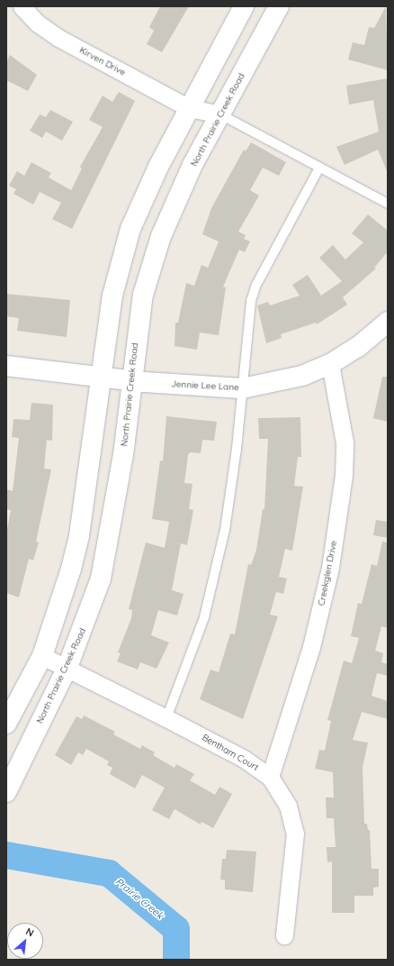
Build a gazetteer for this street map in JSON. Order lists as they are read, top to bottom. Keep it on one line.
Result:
{"streets":{"main road":["North Prairie Creek Road","Jennie Lee Lane"],"street":["Kirven Drive","Creekglen Drive","Bentham Court"]},"crossings":[["Kirven Drive","North Prairie Creek Road"],["North Prairie Creek Road","Jennie Lee Lane"],["North Prairie Creek Road","Bentham Court"],["Jennie Lee Lane","Creekglen Drive"],["Creekglen Drive","Bentham Court"]],"water":["Prairie Creek"],"north":"top right"}
